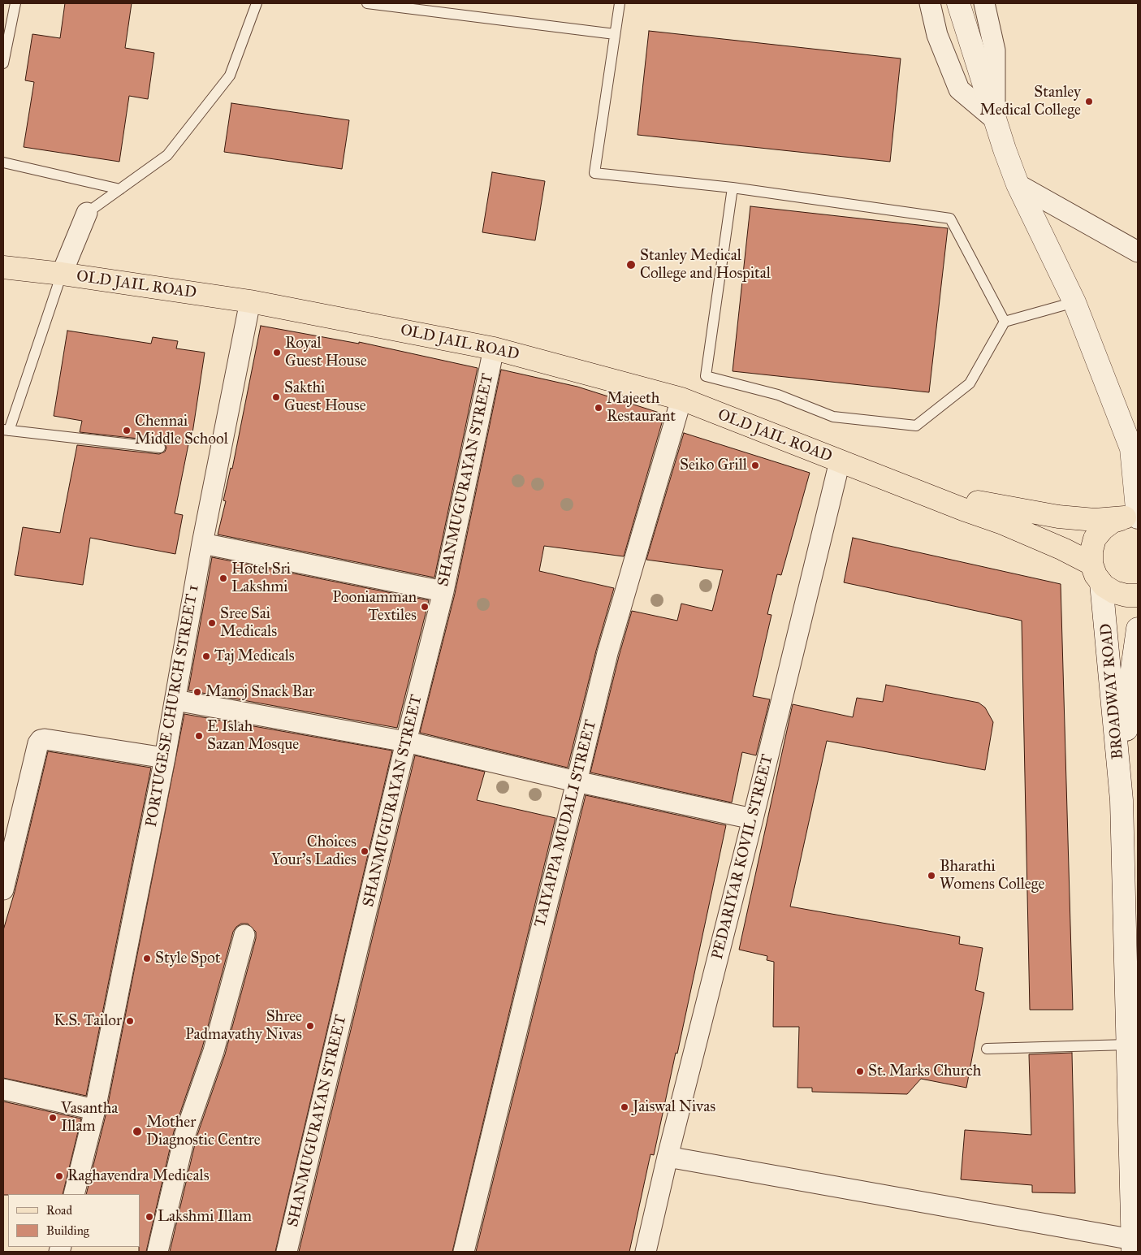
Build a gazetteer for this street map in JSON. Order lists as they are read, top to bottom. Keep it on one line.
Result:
{"streets":{"main road":["OLD JAIL ROAD","BROADWAY ROAD"],"street":["SHANMUGURAYAN STREET","PORTUGESE CHURCH STREET 1","TAIYAPPA MUDALI STREET","PEDARIYAR KOVIL STREET"]},"crossings":[["OLD JAIL ROAD","SHANMUGURAYAN STREET"],["OLD JAIL ROAD","PORTUGESE CHURCH STREET 1"],["OLD JAIL ROAD","TAIYAPPA MUDALI STREET"],["OLD JAIL ROAD","PEDARIYAR KOVIL STREET"]],"places":["Stanley Medical College","Stanley Medical College and Hospital","Royal Guest House","Sakthi Guest House","Majeeth Restaurant","Chennai Middle School","Seiko Grill","Hotel Sri Lakshmi","Pooniamman Textiles","Sree Sai Medicals","Taj Medicals","Manoj Snack Bar","E Islah Sazan Mosque","Choices Your's Ladies","Bharathi Womens College","Style Spot","K.S. Tailor","Shree Padmavathy Nivas","St. Marks Church","Jaiswal Nivas","Vasantha Illam","Mother Diagnostic Centre","Raghavendra Medicals","Lakshmi Illam"],"legend":["Road","Building"]}
